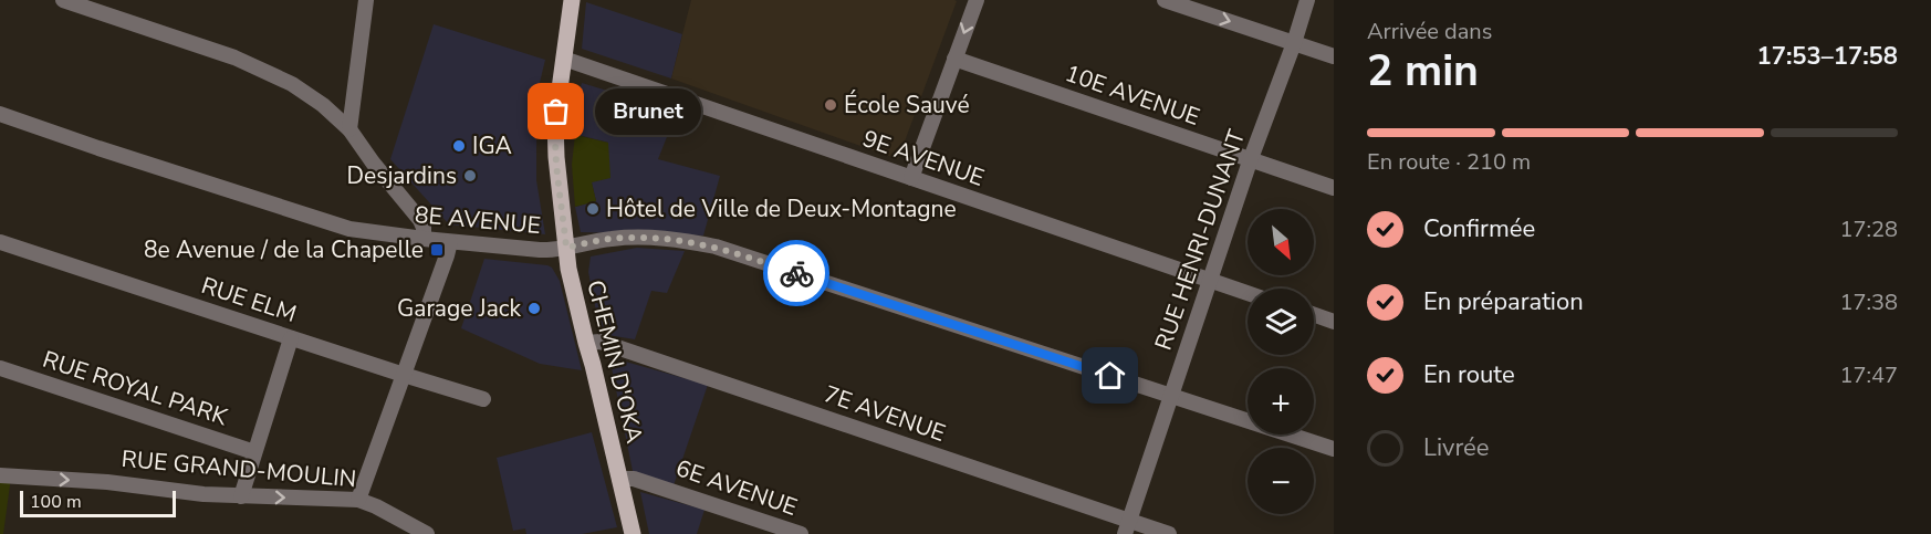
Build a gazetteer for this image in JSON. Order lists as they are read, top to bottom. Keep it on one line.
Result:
{"streets":{"main road":["CHEMIN D'OKA"],"street":["10E AVENUE","9E AVENUE","8E AVENUE","RUE HENRI-DUNANT","RUE ELM","RUE ROYAL PARK","7E AVENUE","RUE GRAND-MOULIN","6E AVENUE"]},"crossings":[["10E AVENUE","RUE HENRI-DUNANT"],["9E AVENUE","RUE HENRI-DUNANT"],["9E AVENUE","CHEMIN D'OKA"],["8E AVENUE","RUE HENRI-DUNANT"],["8E AVENUE","CHEMIN D'OKA"],["RUE HENRI-DUNANT","7E AVENUE"],["CHEMIN D'OKA","7E AVENUE"],["CHEMIN D'OKA","6E AVENUE"]],"one_way":["RUE GRAND-MOULIN"],"places":{"other":["École Sauvé","Brunet","IGA","Desjardins","Hôtel de Ville de Deux-Montagne","Garage Jack"],"transit":["8e Avenue / de la Chapelle"]},"scale_bar":"100 m","north":"bottom right","page":{"heading":["2 min","Arrivée dans","17:53–17:58"],"bubble":"Brunet","bar":"En route · 210 m","list":[["Confirmée","17:28"],["En préparation","17:38"],["En route","17:47"],"Livrée"],"map_buttons":["+","−"],"scale":"100 m"}}
